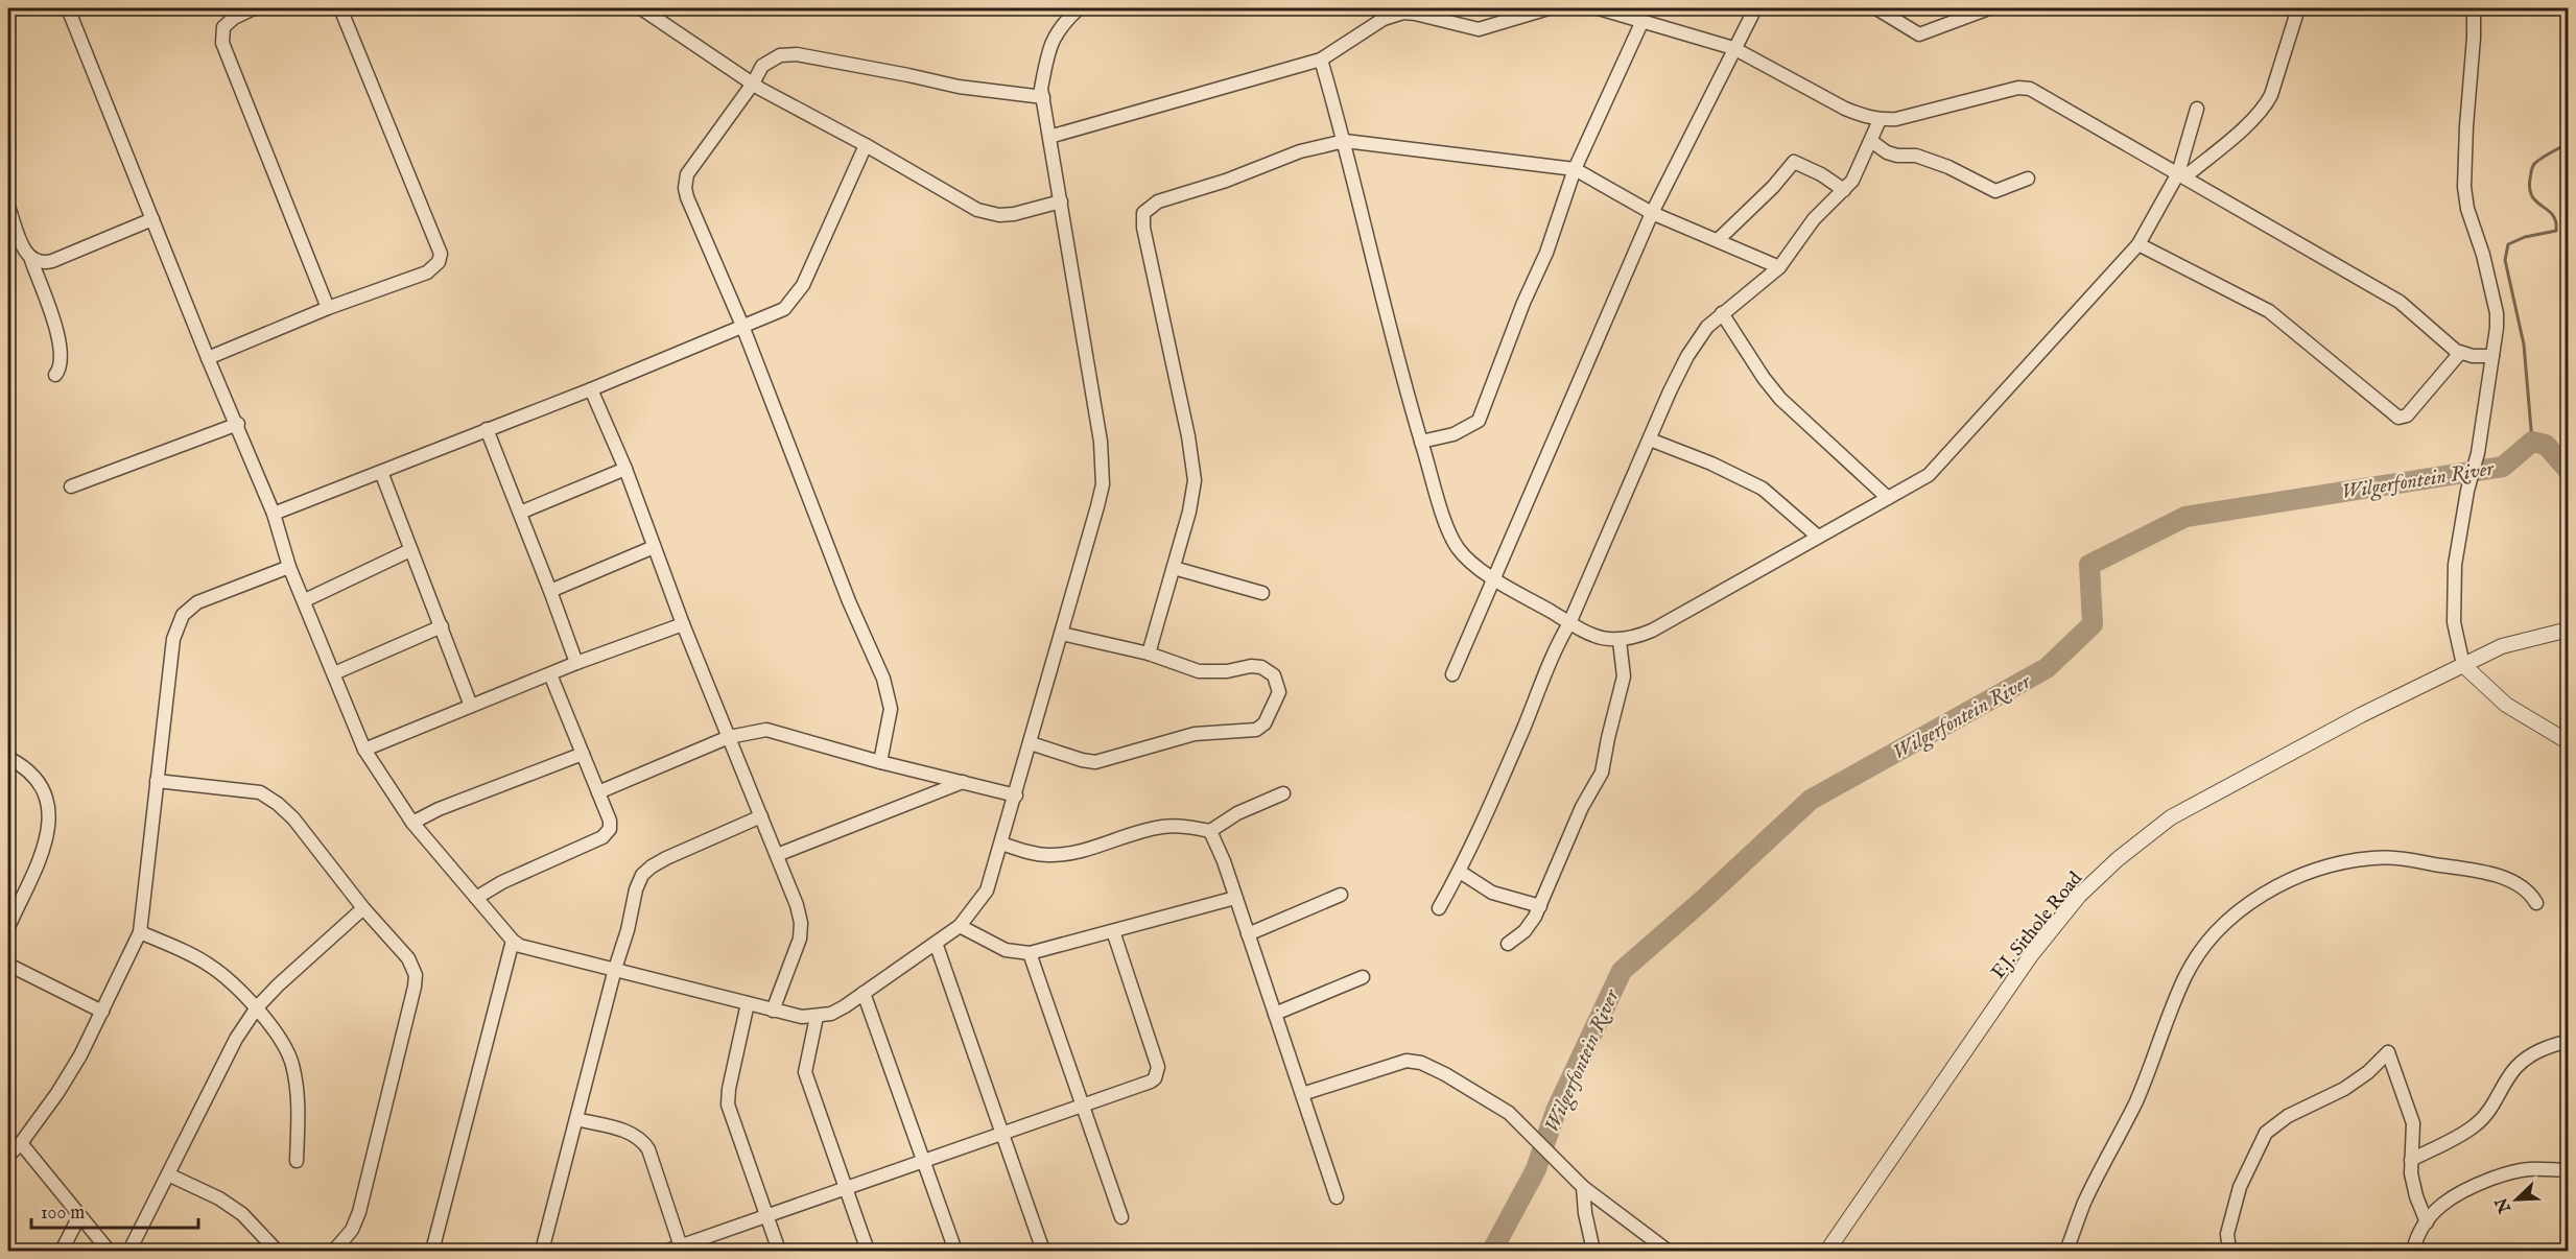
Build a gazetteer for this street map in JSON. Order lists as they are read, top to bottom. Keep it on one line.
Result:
{"streets":{"street":["F.J. Sithole Road"]},"water":["Wilgerfontein River"],"scale_bar":"100 m","north":"bottom left"}
